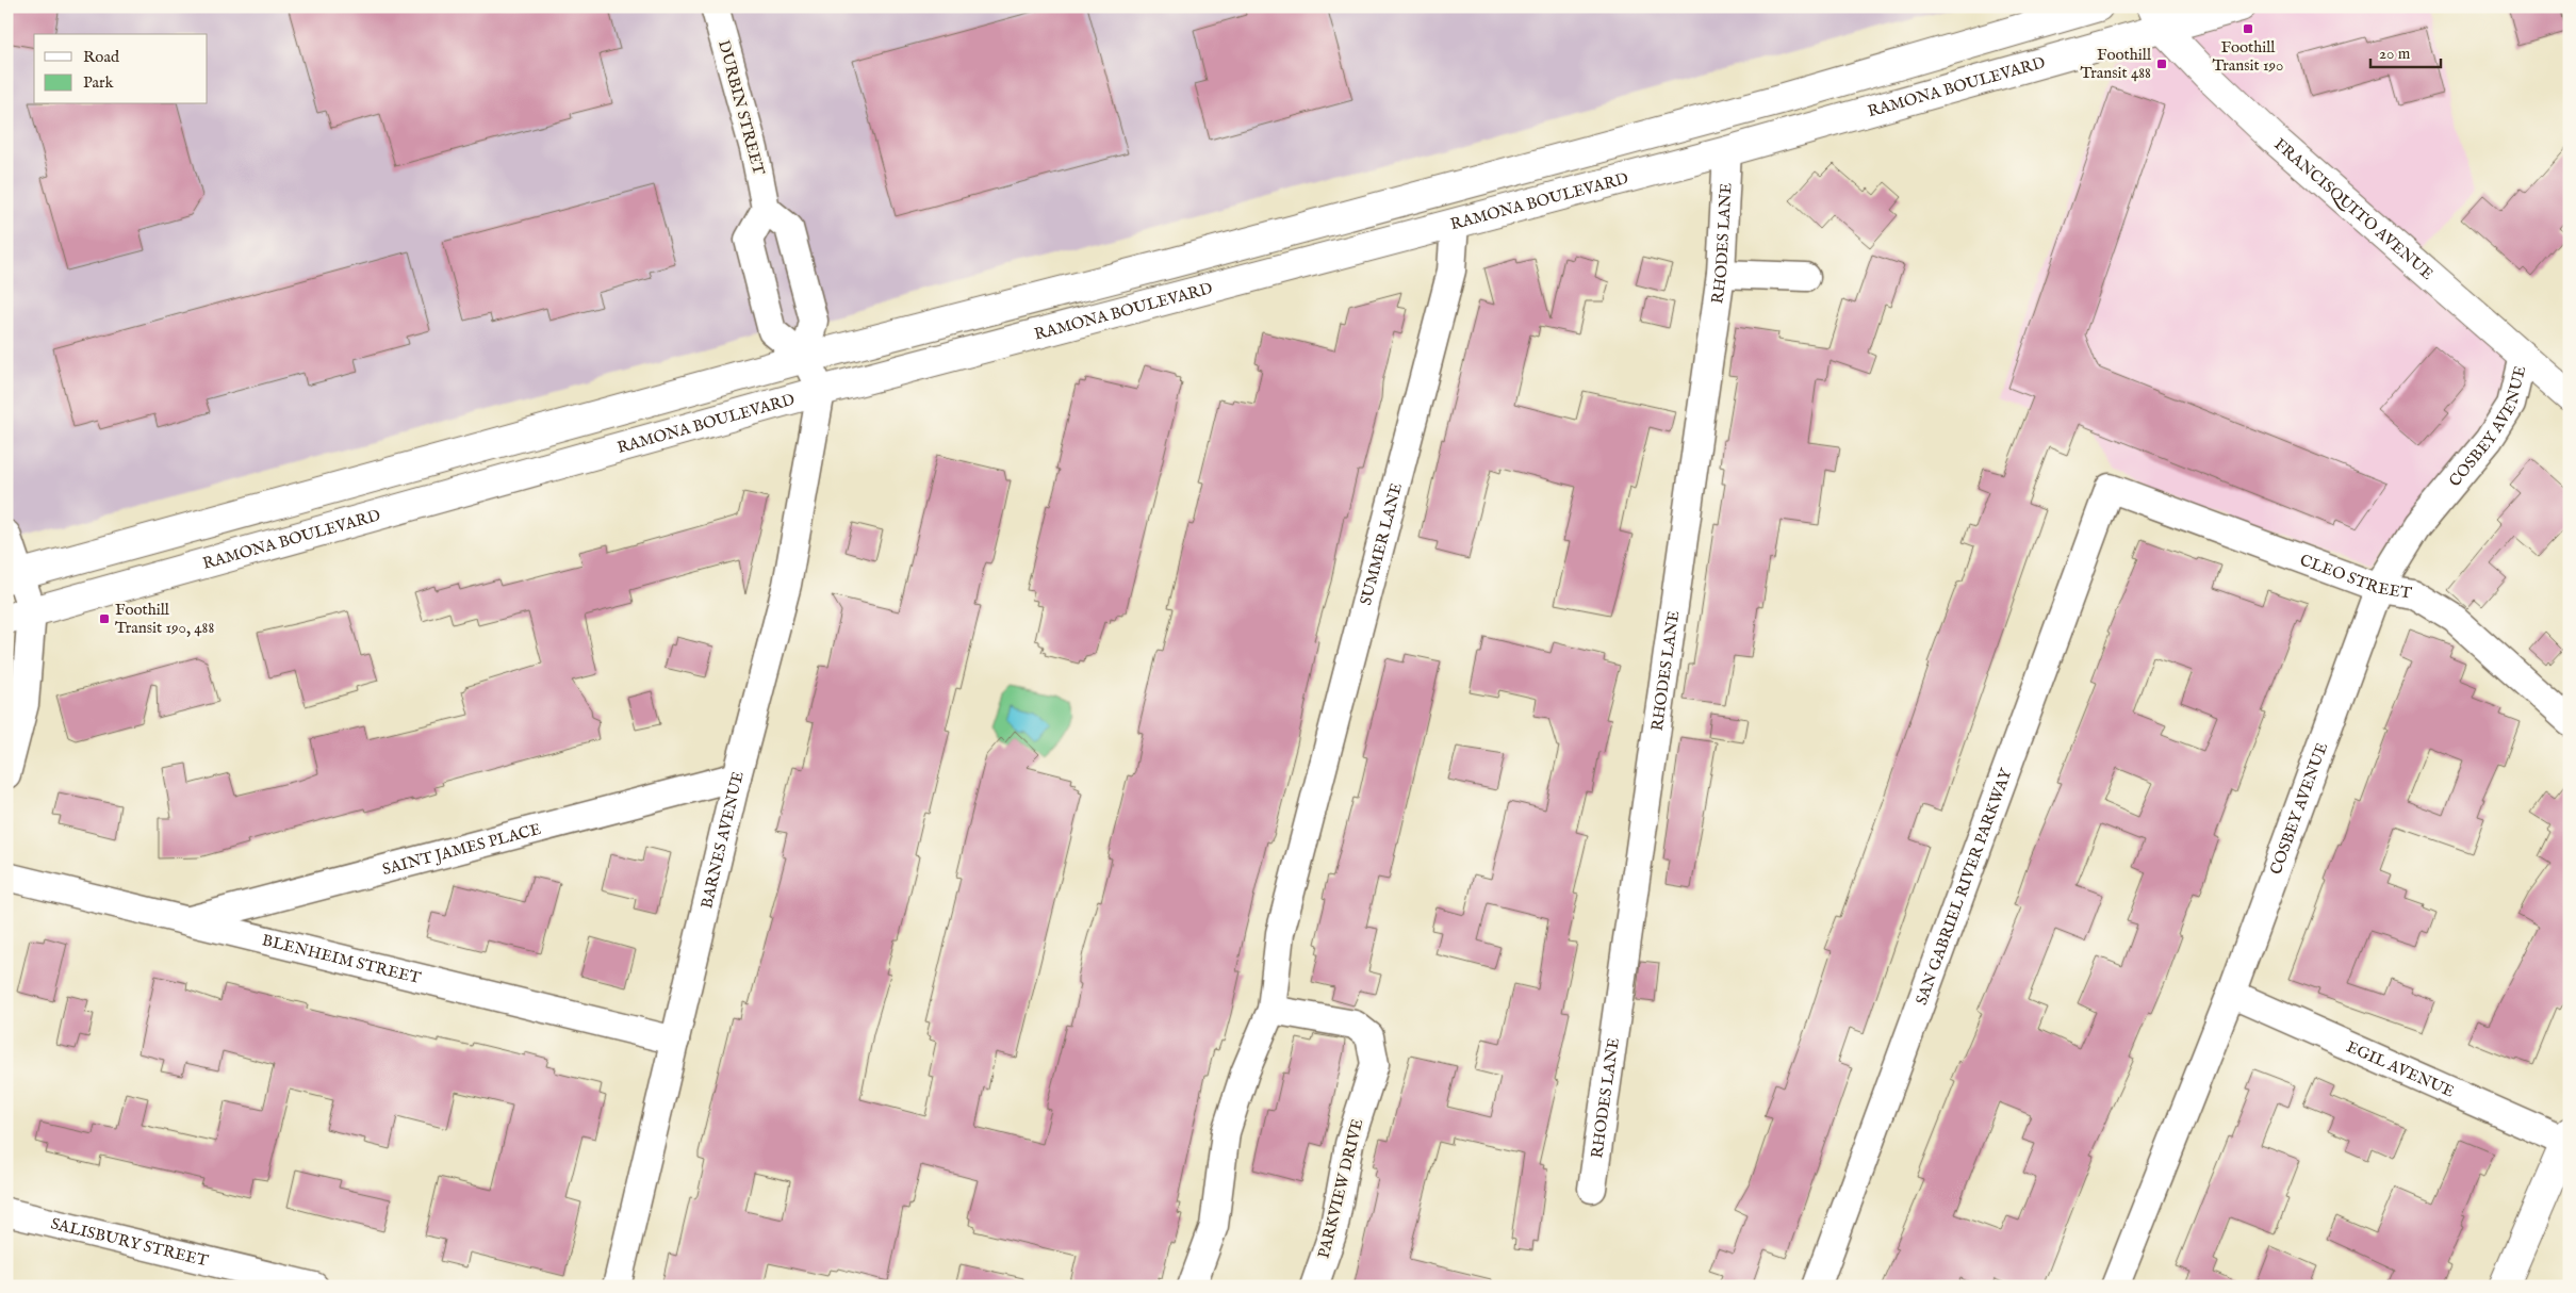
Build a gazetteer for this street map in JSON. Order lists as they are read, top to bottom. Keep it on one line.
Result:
{"streets":{"main road":["RAMONA BOULEVARD","FRANCISQUITO AVENUE"],"street":["DURBIN STREET","RHODES LANE","COSBEY AVENUE","SUMMER LANE","CLEO STREET","BARNES AVENUE","SAINT JAMES PLACE","SAN GABRIEL RIVER PARKWAY","BLENHEIM STREET","EGIL AVENUE","PARKVIEW DRIVE","SALISBURY STREET"]},"crossings":[["RAMONA BOULEVARD","FRANCISQUITO AVENUE"],["RAMONA BOULEVARD","RHODES LANE"],["RAMONA BOULEVARD","SUMMER LANE"],["RAMONA BOULEVARD","BARNES AVENUE"],["FRANCISQUITO AVENUE","COSBEY AVENUE"],["COSBEY AVENUE","CLEO STREET"],["COSBEY AVENUE","EGIL AVENUE"],["SUMMER LANE","PARKVIEW DRIVE"],["CLEO STREET","SAN GABRIEL RIVER PARKWAY"],["BARNES AVENUE","SAINT JAMES PLACE"],["BARNES AVENUE","BLENHEIM STREET"],["SAINT JAMES PLACE","BLENHEIM STREET"]],"places":{"transit":["Foothill Transit 190","Foothill Transit 488","Foothill Transit 190, 488"]},"legend":["Road","Park"],"scale_bar":"20 m"}
